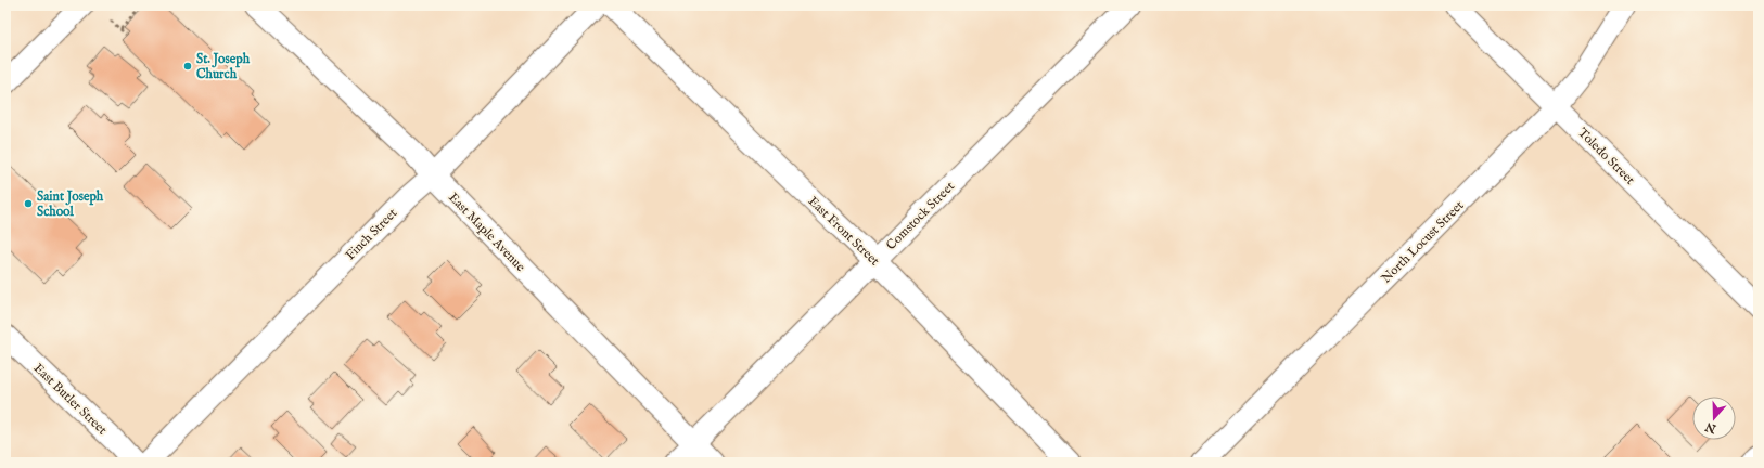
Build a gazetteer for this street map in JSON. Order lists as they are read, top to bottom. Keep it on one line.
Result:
{"streets":{"street":["Toledo Street","Comstock Street","East Front Street","East Maple Avenue","Finch Street","North Locust Street","East Butler Street"]},"crossings":[["Toledo Street","North Locust Street"],["Comstock Street","East Front Street"],["Comstock Street","East Maple Avenue"],["East Maple Avenue","Finch Street"]],"places":["St. Joseph Church","Saint Joseph School"],"north":"bottom"}
